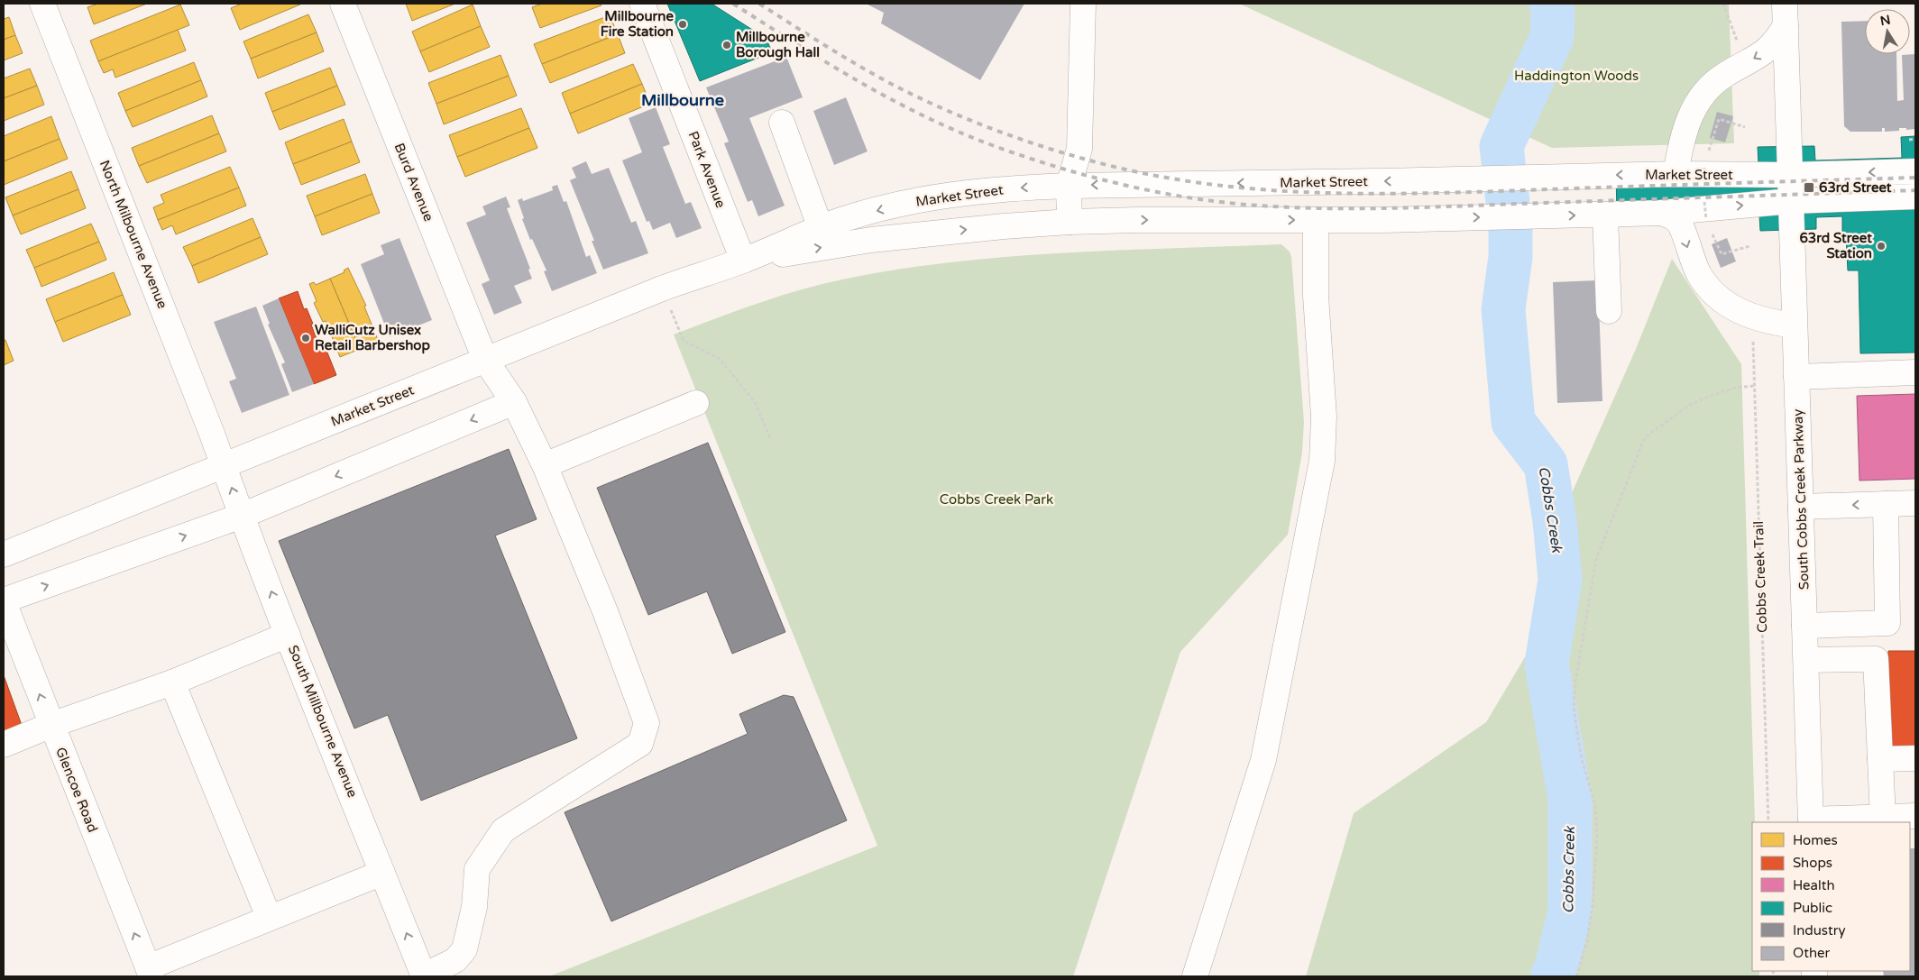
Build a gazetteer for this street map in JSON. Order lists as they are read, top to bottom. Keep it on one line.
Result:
{"streets":{"main road":["Park Avenue","Market Street","Burd Avenue","North Milbourne Avenue","South Cobbs Creek Parkway","South Millbourne Avenue","Glencoe Road"],"path":["Cobbs Creek Trail"]},"crossings":[["Park Avenue","Market Street"],["Market Street","Burd Avenue"],["Market Street","North Milbourne Avenue"],["Market Street","South Cobbs Creek Parkway"],["Market Street","South Millbourne Avenue"],["Burd Avenue","South Millbourne Avenue"],["North Milbourne Avenue","South Millbourne Avenue"]],"one_way":["South Millbourne Avenue"],"districts":["Millbourne"],"water":["Cobbs Creek"],"parks":["Haddington Woods","Cobbs Creek Park"],"places":{"other":["Millbourne Fire Station","Millbourne Borough Hall","63rd Street Station","WalliCutz Unisex Retail Barbershop"],"transit":["63rd Street"]},"legend":["Homes","Shops","Health","Public","Industry","Other"],"north":"top"}
